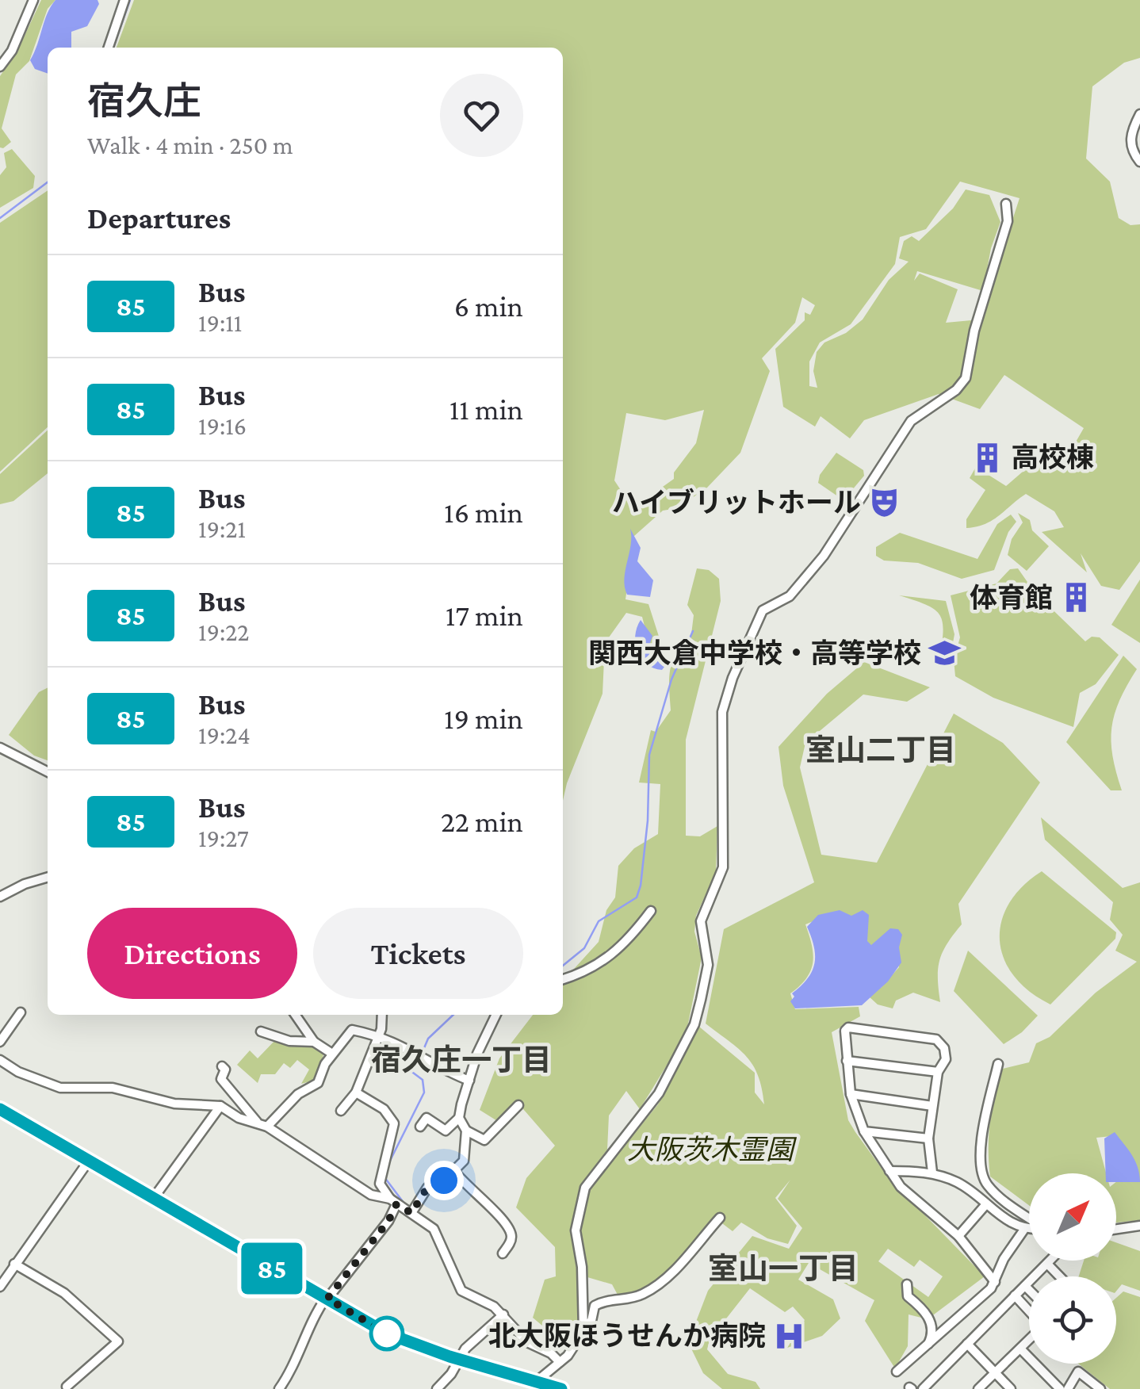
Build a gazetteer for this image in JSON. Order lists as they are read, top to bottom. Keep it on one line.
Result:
{"districts":["室山二丁目","宿久庄一丁目","室山一丁目"],"parks":["大阪茨木霊園"],"places":{"building":["高校棟","体育館"],"theatre":["ハイブリットホール"],"school or university":["関西大倉中学校・高等学校"],"hospital":["北大阪ほうせんか病院"]},"lines":["bus line 85"],"north":"top right","page":{"on_map":"85","heading":[["宿久庄","Walk · 4 min · 250 m"],"Departures"],"list":[{"mark":"85","name":"Bus","note":"19:11","value":"6 min"},{"mark":"85","name":"Bus","note":"19:16","value":"11 min"},{"mark":"85","name":"Bus","note":"19:21","value":"16 min"},{"mark":"85","name":"Bus","note":"19:22","value":"17 min"},{"mark":"85","name":"Bus","note":"19:24","value":"19 min"},{"mark":"85","name":"Bus","note":"19:27","value":"22 min"}],"buttons":["Directions","Tickets"]}}
